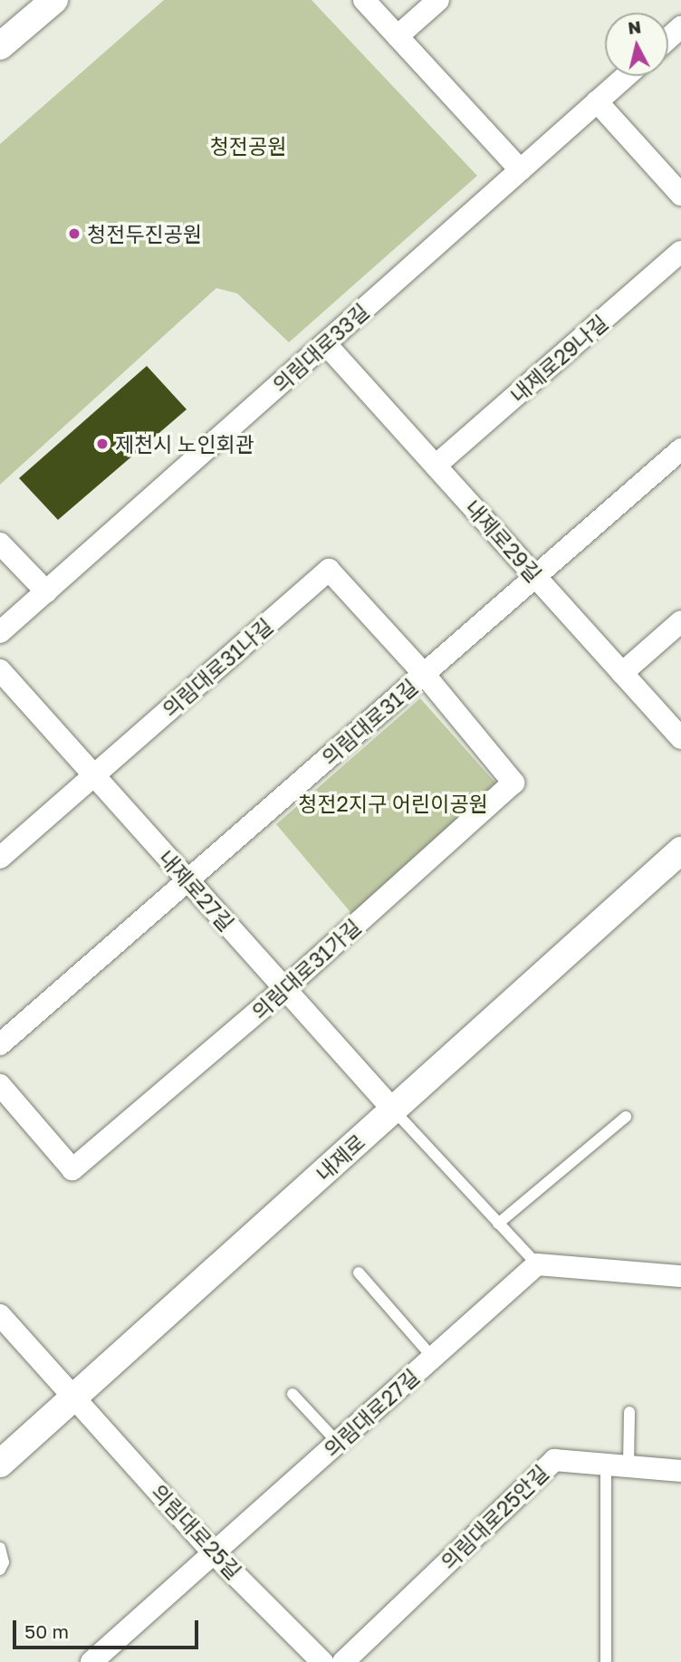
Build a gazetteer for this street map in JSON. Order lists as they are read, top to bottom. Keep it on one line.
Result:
{"streets":{"street":["의림대로33길","내제로29나길","내제로29길","의림대로31나길","의림대로31길","내제로27길","의림대로31가길","내제로","의림대로27길","의림대로25안길","의림대로25길"]},"crossings":[["의림대로33길","내제로29길"],["내제로29나길","내제로29길"],["내제로29길","의림대로31길"],["의림대로31나길","의림대로31길"],["의림대로31나길","내제로27길"],["의림대로31나길","의림대로31가길"],["의림대로31길","내제로27길"],["의림대로31길","의림대로31가길"],["내제로27길","의림대로31가길"],["내제로27길","내제로"],["내제로","의림대로25길"],["의림대로27길","의림대로25길"]],"parks":["청전공원","청전2지구 어린이공원"],"places":["청전두진공원","제천시 노인회관"],"scale_bar":"50 m","north":"top"}
